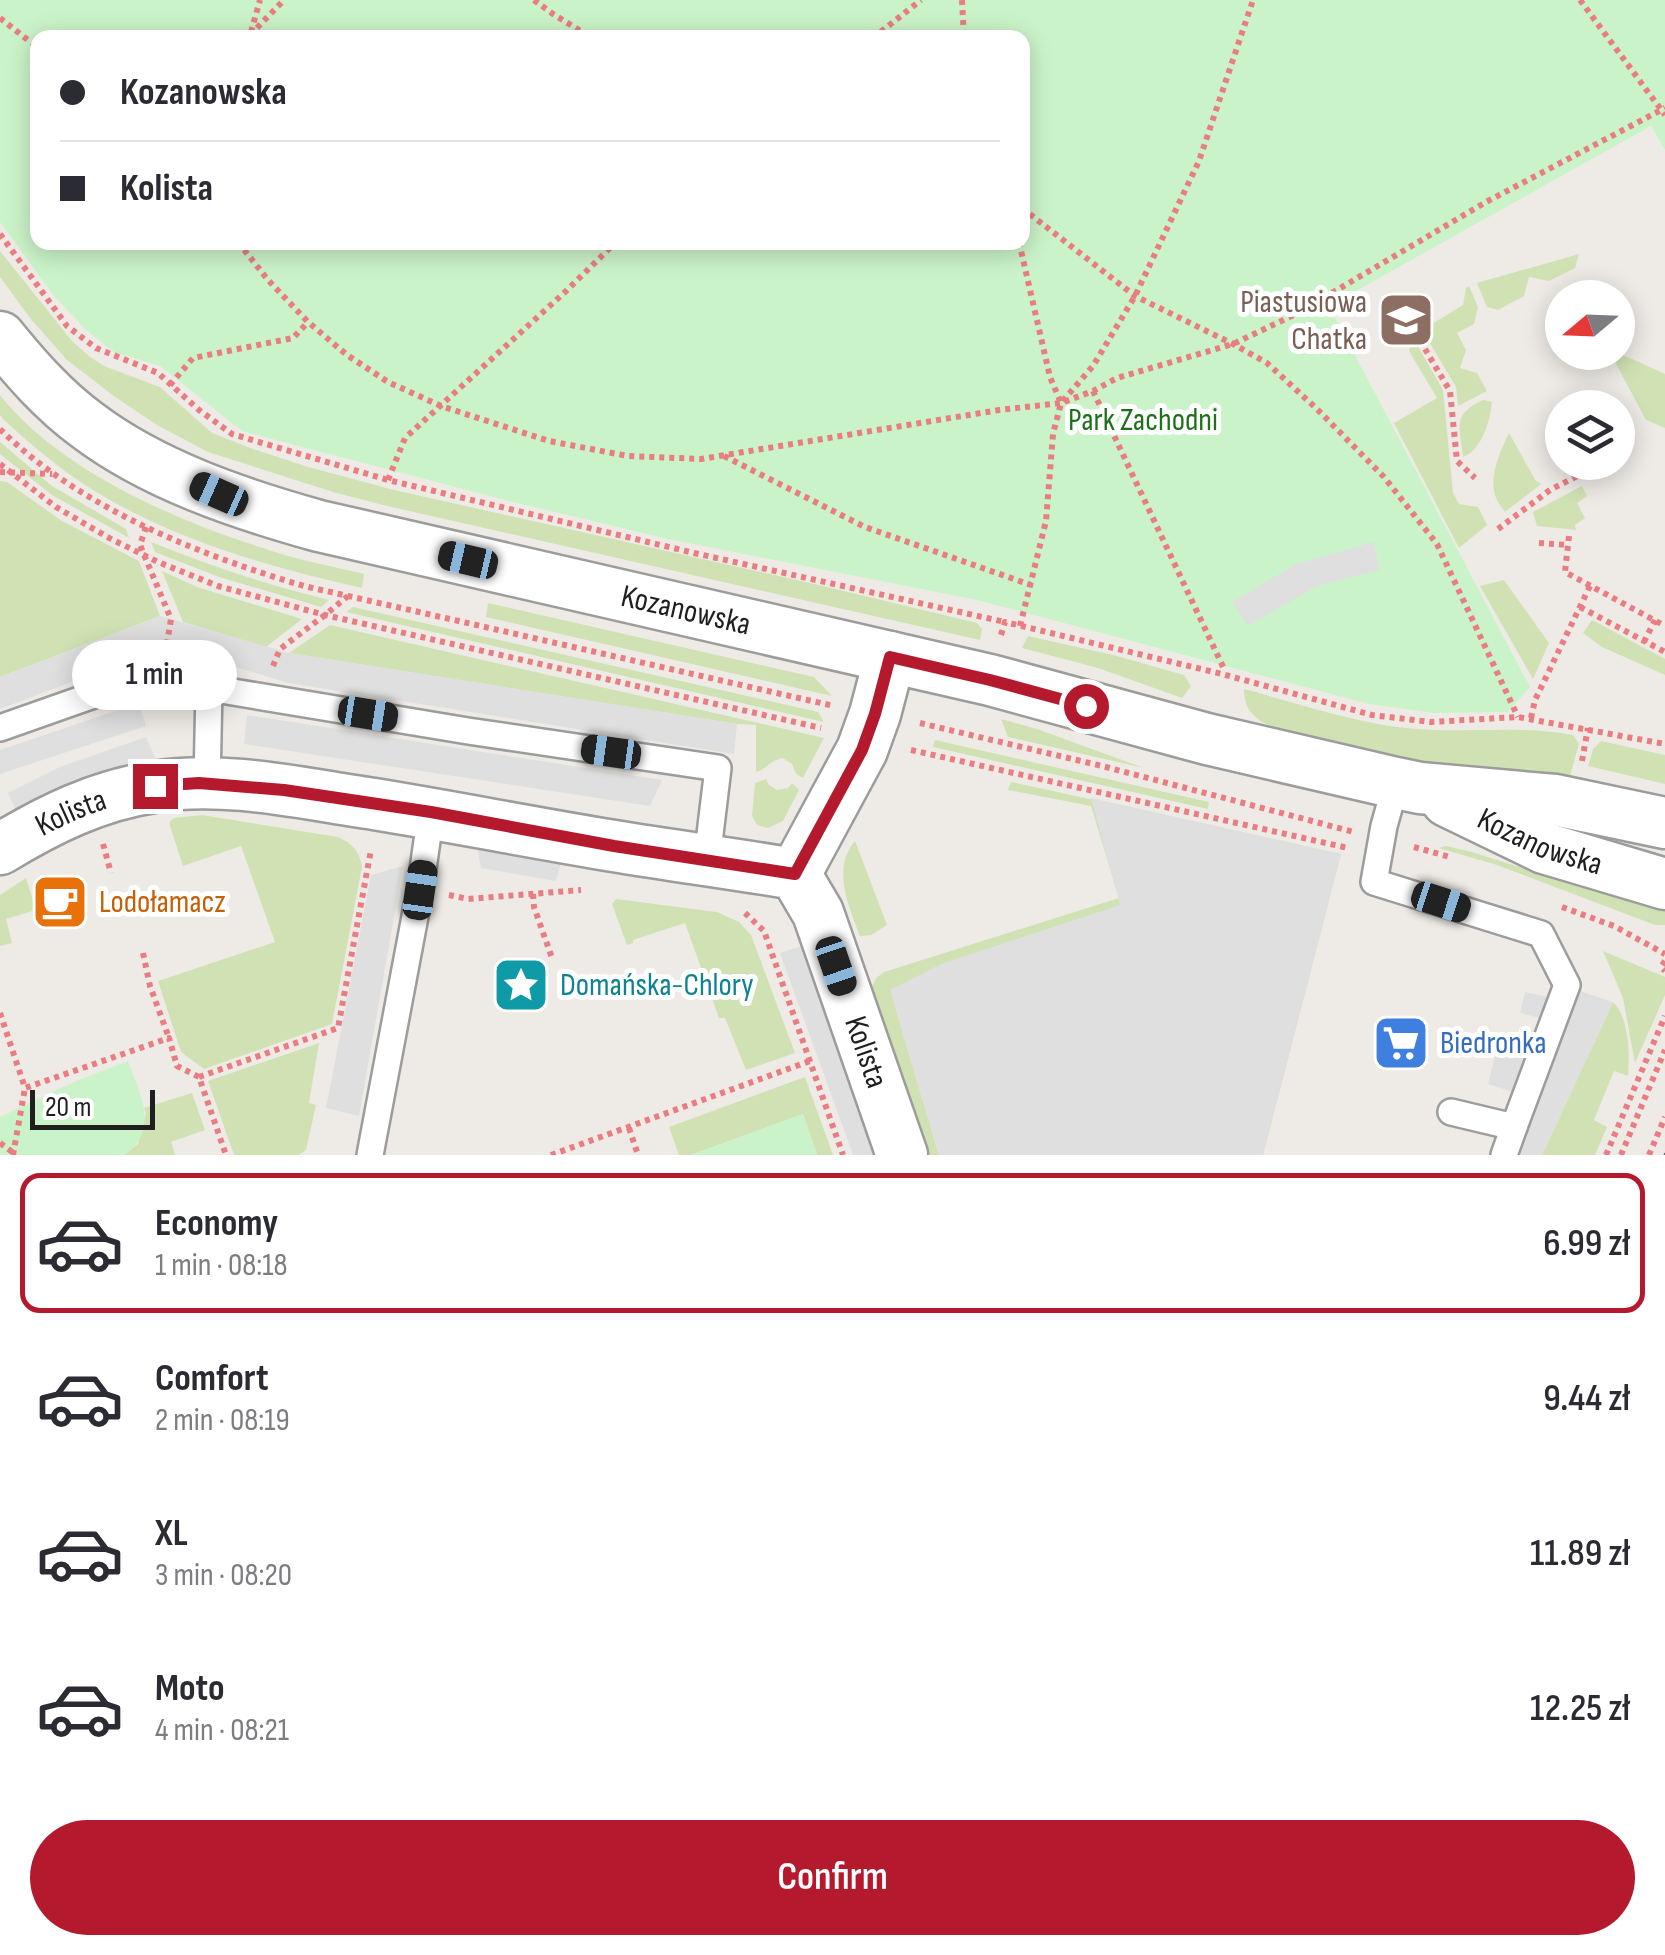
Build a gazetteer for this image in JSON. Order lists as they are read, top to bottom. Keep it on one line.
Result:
{"streets":{"street":["Kozanowska","Kolista"]},"parks":["Park Zachodni"],"places":{"school or university":["Piastusiowa Chatka"],"cafe":["Lodołamacz"],"place":["Domańska-Chlory"],"supermarket":["Biedronka"]},"scale_bar":"20 m","north":"left","page":{"banner":["Kozanowska","Kolista"],"bubble":"1 min","scale":"20 m","list":[{"name":"Economy","note":"1 min · 08:18","value":"6.99 zł"},{"name":"Comfort","note":"2 min · 08:19","value":"9.44 zł"},{"name":"XL","note":"3 min · 08:20","value":"11.89 zł"},{"name":"Moto","note":"4 min · 08:21","value":"12.25 zł"}],"buttons":"Confirm"}}
